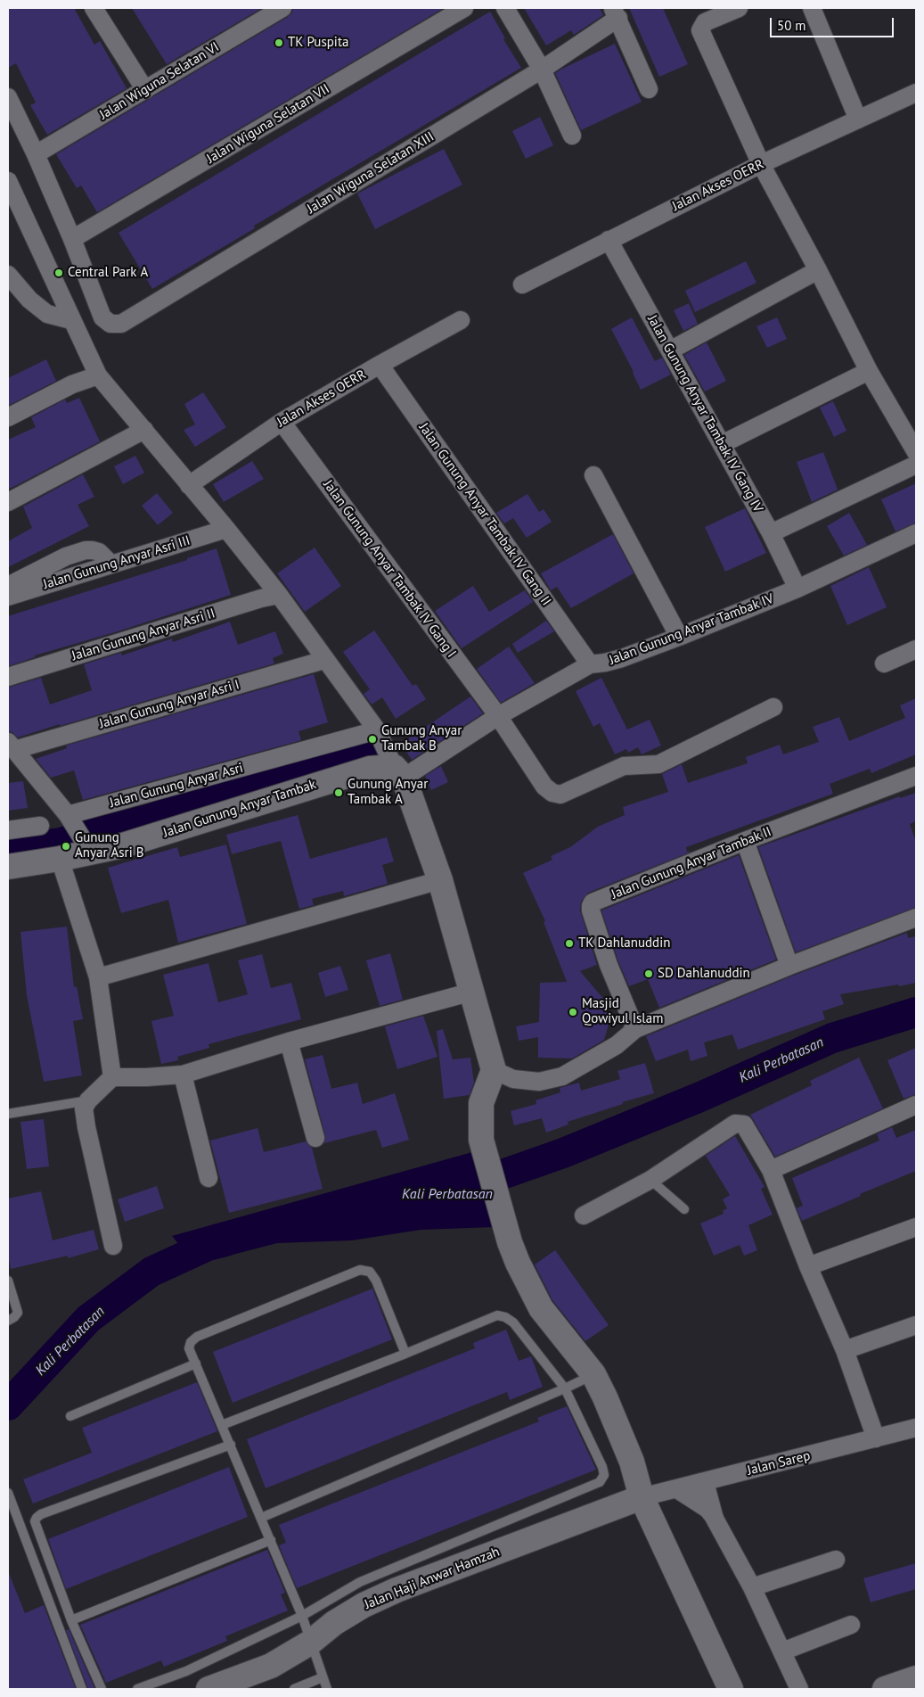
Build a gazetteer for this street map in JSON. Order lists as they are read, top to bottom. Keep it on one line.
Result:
{"streets":{"street":["Jalan Wiguna Selatan VI","Jalan Wiguna Selatan VII","Jalan Wiguna Selatan XIII","Jalan Akses OERR","Jalan Gunung Anyar Tambak IV Gang IV","Jalan Gunung Anyar Tambak IV Gang II","Jalan Gunung Anyar Asri III","Jalan Gunung Anyar Tambak IV Gang I","Jalan Gunung Anyar Tambak IV","Jalan Gunung Anyar Asri II","Jalan Gunung Anyar Asri I","Jalan Gunung Anyar Asri","Jalan Gunung Anyar Tambak","Jalan Gunung Anyar Tambak II","Jalan Sarep","Jalan Haji Anwar Hamzah"]},"crossings":[["Jalan Wiguna Selatan VII","Jalan Wiguna Selatan XIII"],["Jalan Akses OERR","Jalan Gunung Anyar Tambak IV Gang IV"],["Jalan Akses OERR","Jalan Gunung Anyar Tambak IV Gang II"],["Jalan Akses OERR","Jalan Gunung Anyar Tambak IV Gang I"],["Jalan Gunung Anyar Tambak IV Gang IV","Jalan Gunung Anyar Tambak IV"],["Jalan Gunung Anyar Tambak IV Gang II","Jalan Gunung Anyar Tambak IV"],["Jalan Gunung Anyar Tambak IV Gang I","Jalan Gunung Anyar Tambak IV"],["Jalan Gunung Anyar Tambak IV","Jalan Gunung Anyar Tambak"],["Jalan Sarep","Jalan Haji Anwar Hamzah"]],"water":["Kali Perbatasan"],"places":["TK Puspita","Central Park A","Gunung Anyar Tambak B","Gunung Anyar Tambak A","Gunung Anyar Asri B","TK Dahlanuddin","SD Dahlanuddin","Masjid Qowiyul Islam"],"scale_bar":"50 m"}
